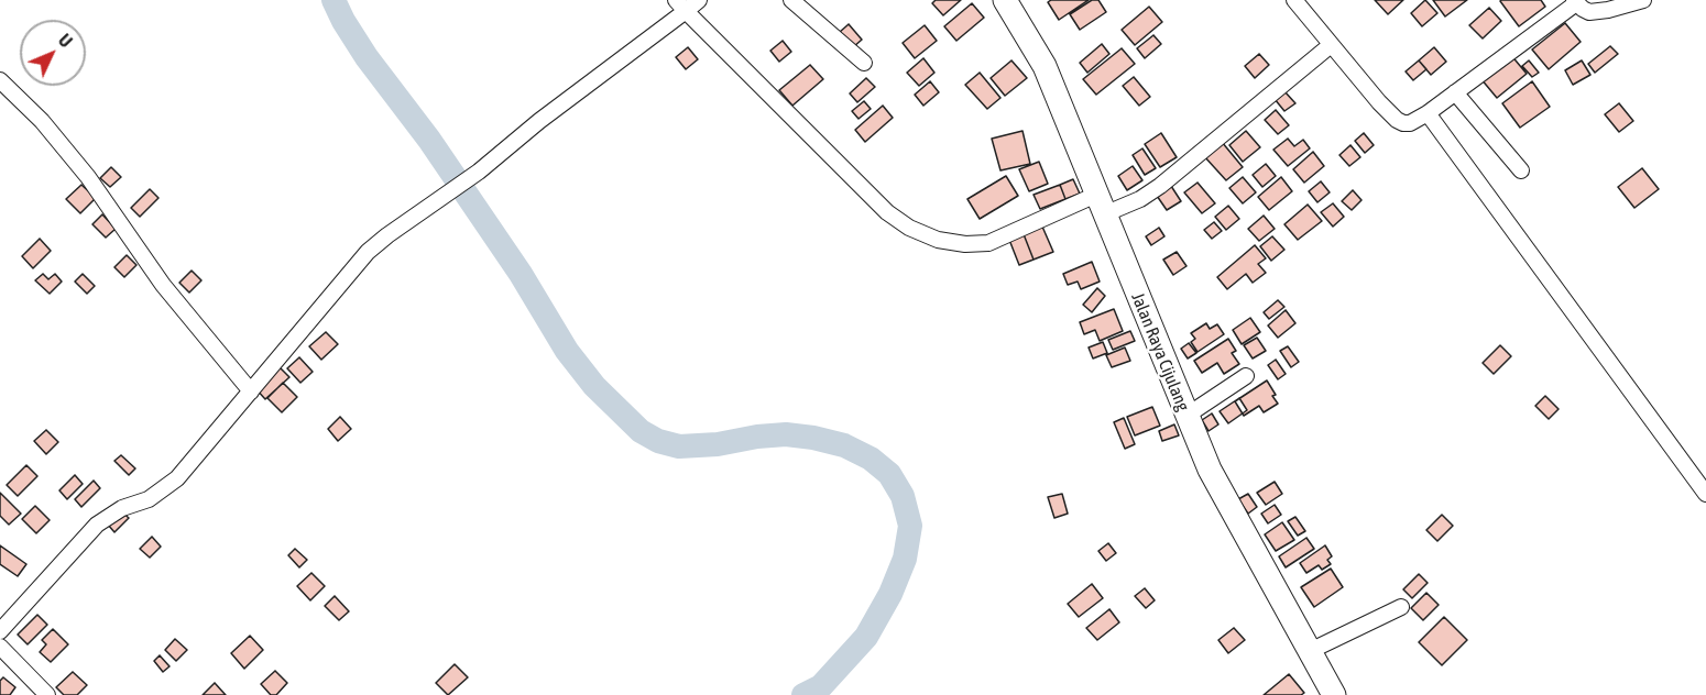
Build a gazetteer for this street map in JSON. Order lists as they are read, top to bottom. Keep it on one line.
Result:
{"streets":{"highway":["Jalan Raya Cijulang"]},"north":"top right"}
